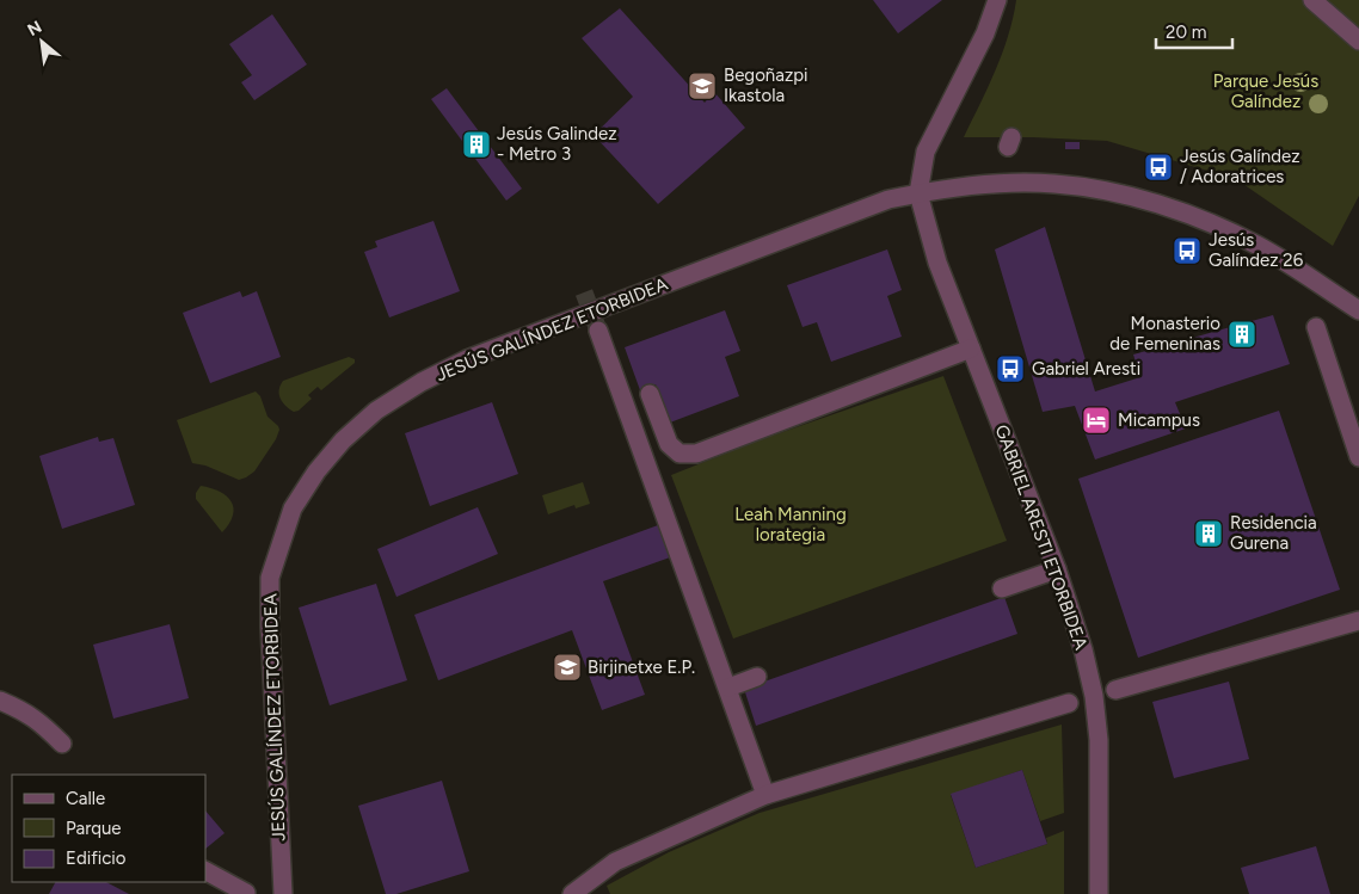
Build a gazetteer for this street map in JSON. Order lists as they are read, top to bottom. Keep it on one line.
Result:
{"streets":{"street":["JESÚS GALÍNDEZ ETORBIDEA","GABRIEL ARESTI ETORBIDEA"]},"crossings":[["JESÚS GALÍNDEZ ETORBIDEA","GABRIEL ARESTI ETORBIDEA"]],"parks":["Parque Jesús Galíndez","Leah Manning lorategia"],"places":{"school or university":["Begoñazpi Ikastola","Birjinetxe E.P."],"building":["Jesús Galindez - Metro 3","Monasterio de Femeninas","Residencia Gurena"],"bus stop":["Jesús Galíndez / Adoratrices","Jesús Galíndez 26","Gabriel Aresti"],"hotel":["Micampus"]},"legend":["Calle","Parque","Edificio"],"scale_bar":"20 m","north":"top left"}
